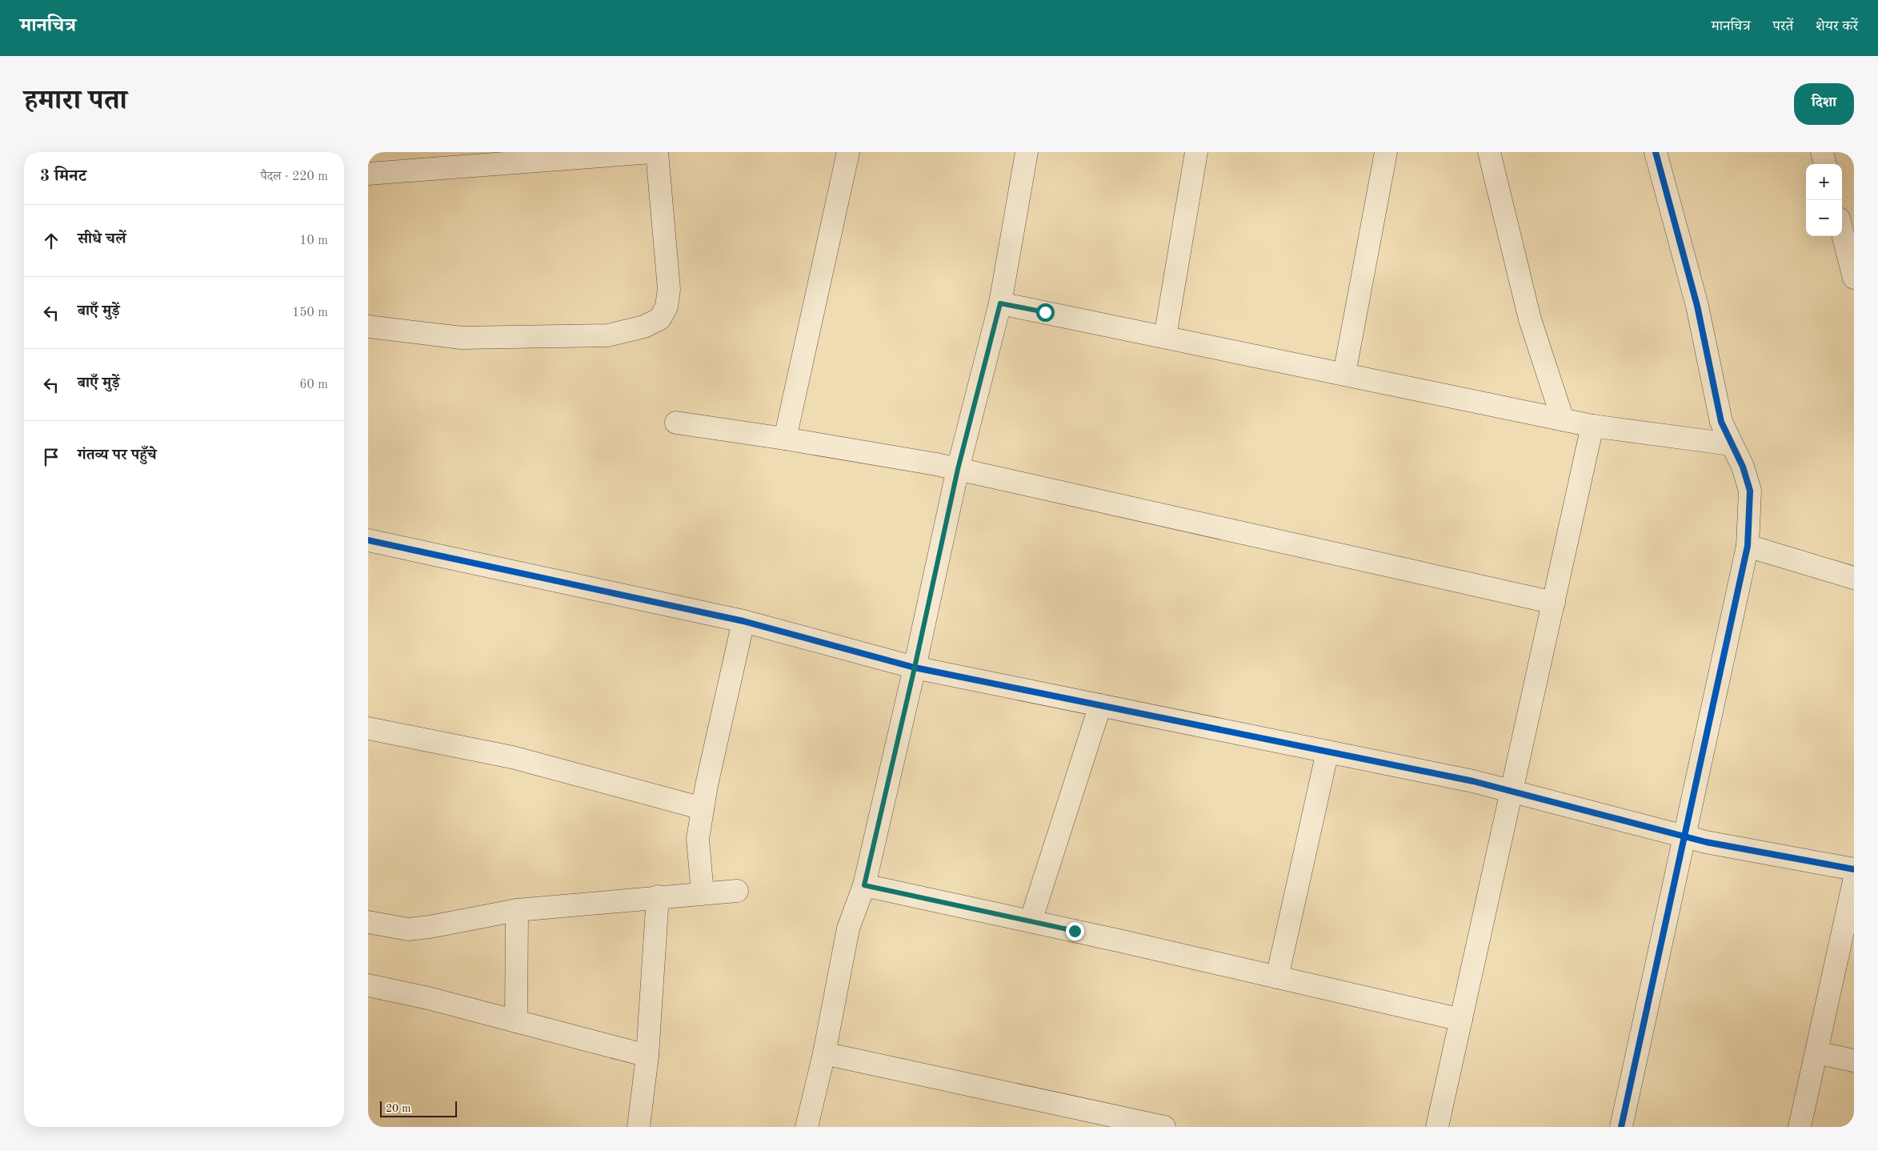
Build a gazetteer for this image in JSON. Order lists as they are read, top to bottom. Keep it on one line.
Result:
{"scale_bar":"20 m","page":{"header":"मानचित्र","nav":["मानचित्र","परतें","शेयर करें"],"title":"हमारा पता","buttons":"दिशा","heading":["3 मिनट","पैदल · 220 m"],"map_buttons":["+","−"],"list":[["सीधे चलें","10 m"],["बाएँ मुड़ें","150 m"],["बाएँ मुड़ें","60 m"],"गंतव्य पर पहुँचे"],"scale":"20 m"}}
